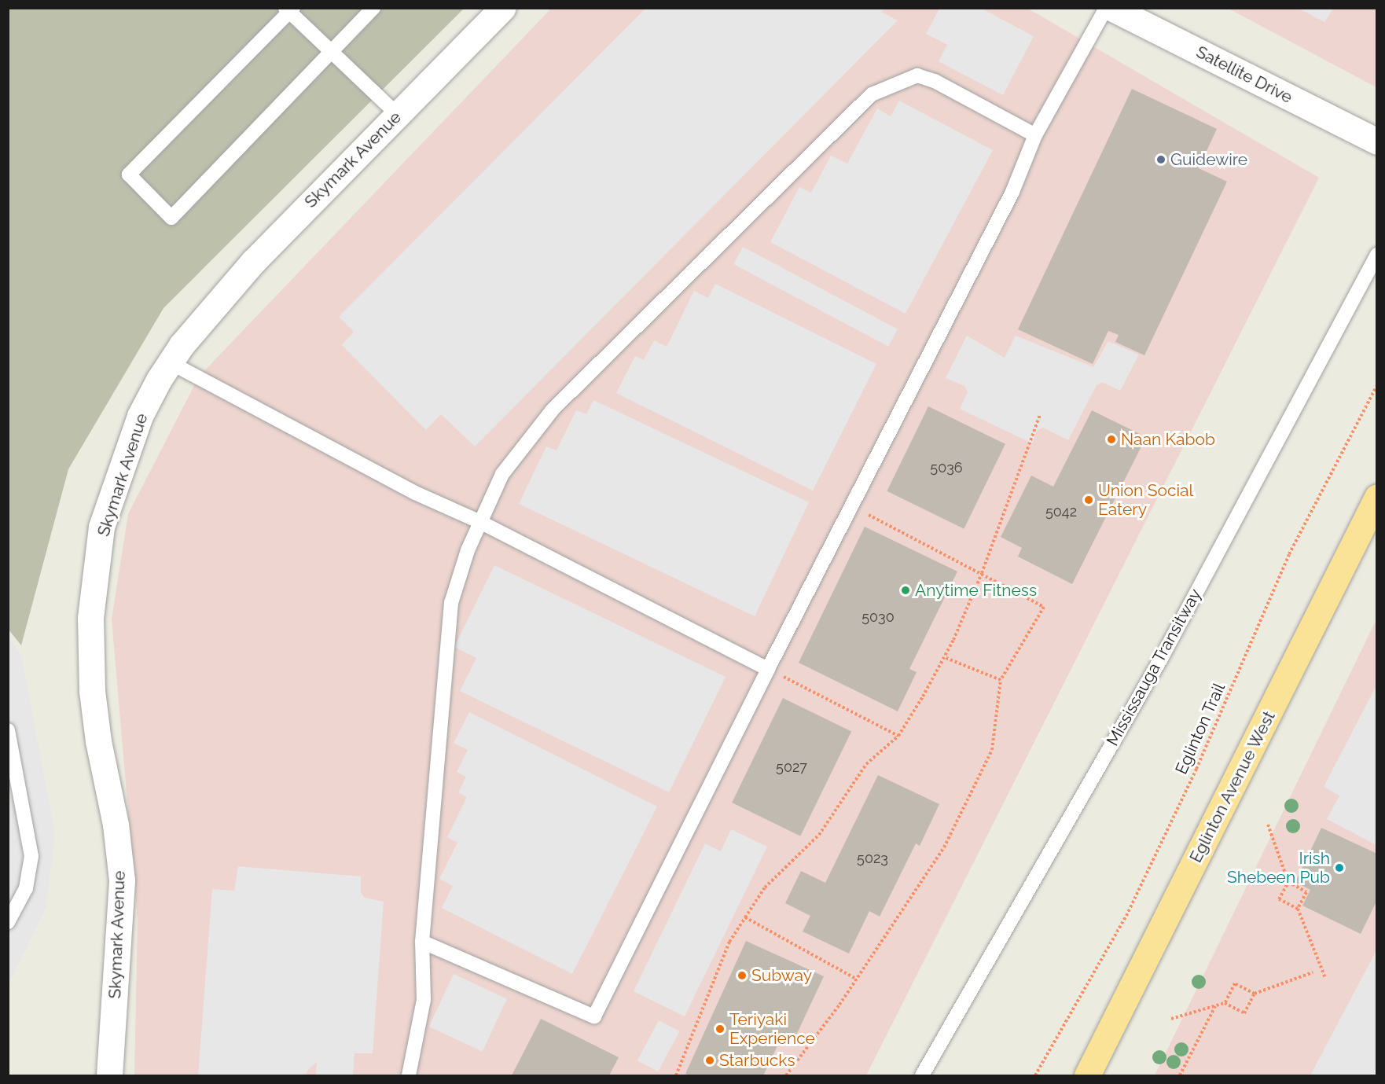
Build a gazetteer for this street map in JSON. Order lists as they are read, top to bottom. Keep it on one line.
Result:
{"streets":{"main road":["Eglinton Avenue West"],"street":["Satellite Drive","Skymark Avenue"],"lane":["Mississauga Transitway"],"path":["Eglinton Trail"]},"places":["Guidewire","Naan Kabob","Union Social Eatery","Anytime Fitness","Irish Shebeen Pub","Subway","Teriyaki Experience","Starbucks"],"house_numbers":["5036","5042","5030","5027","5023"]}
